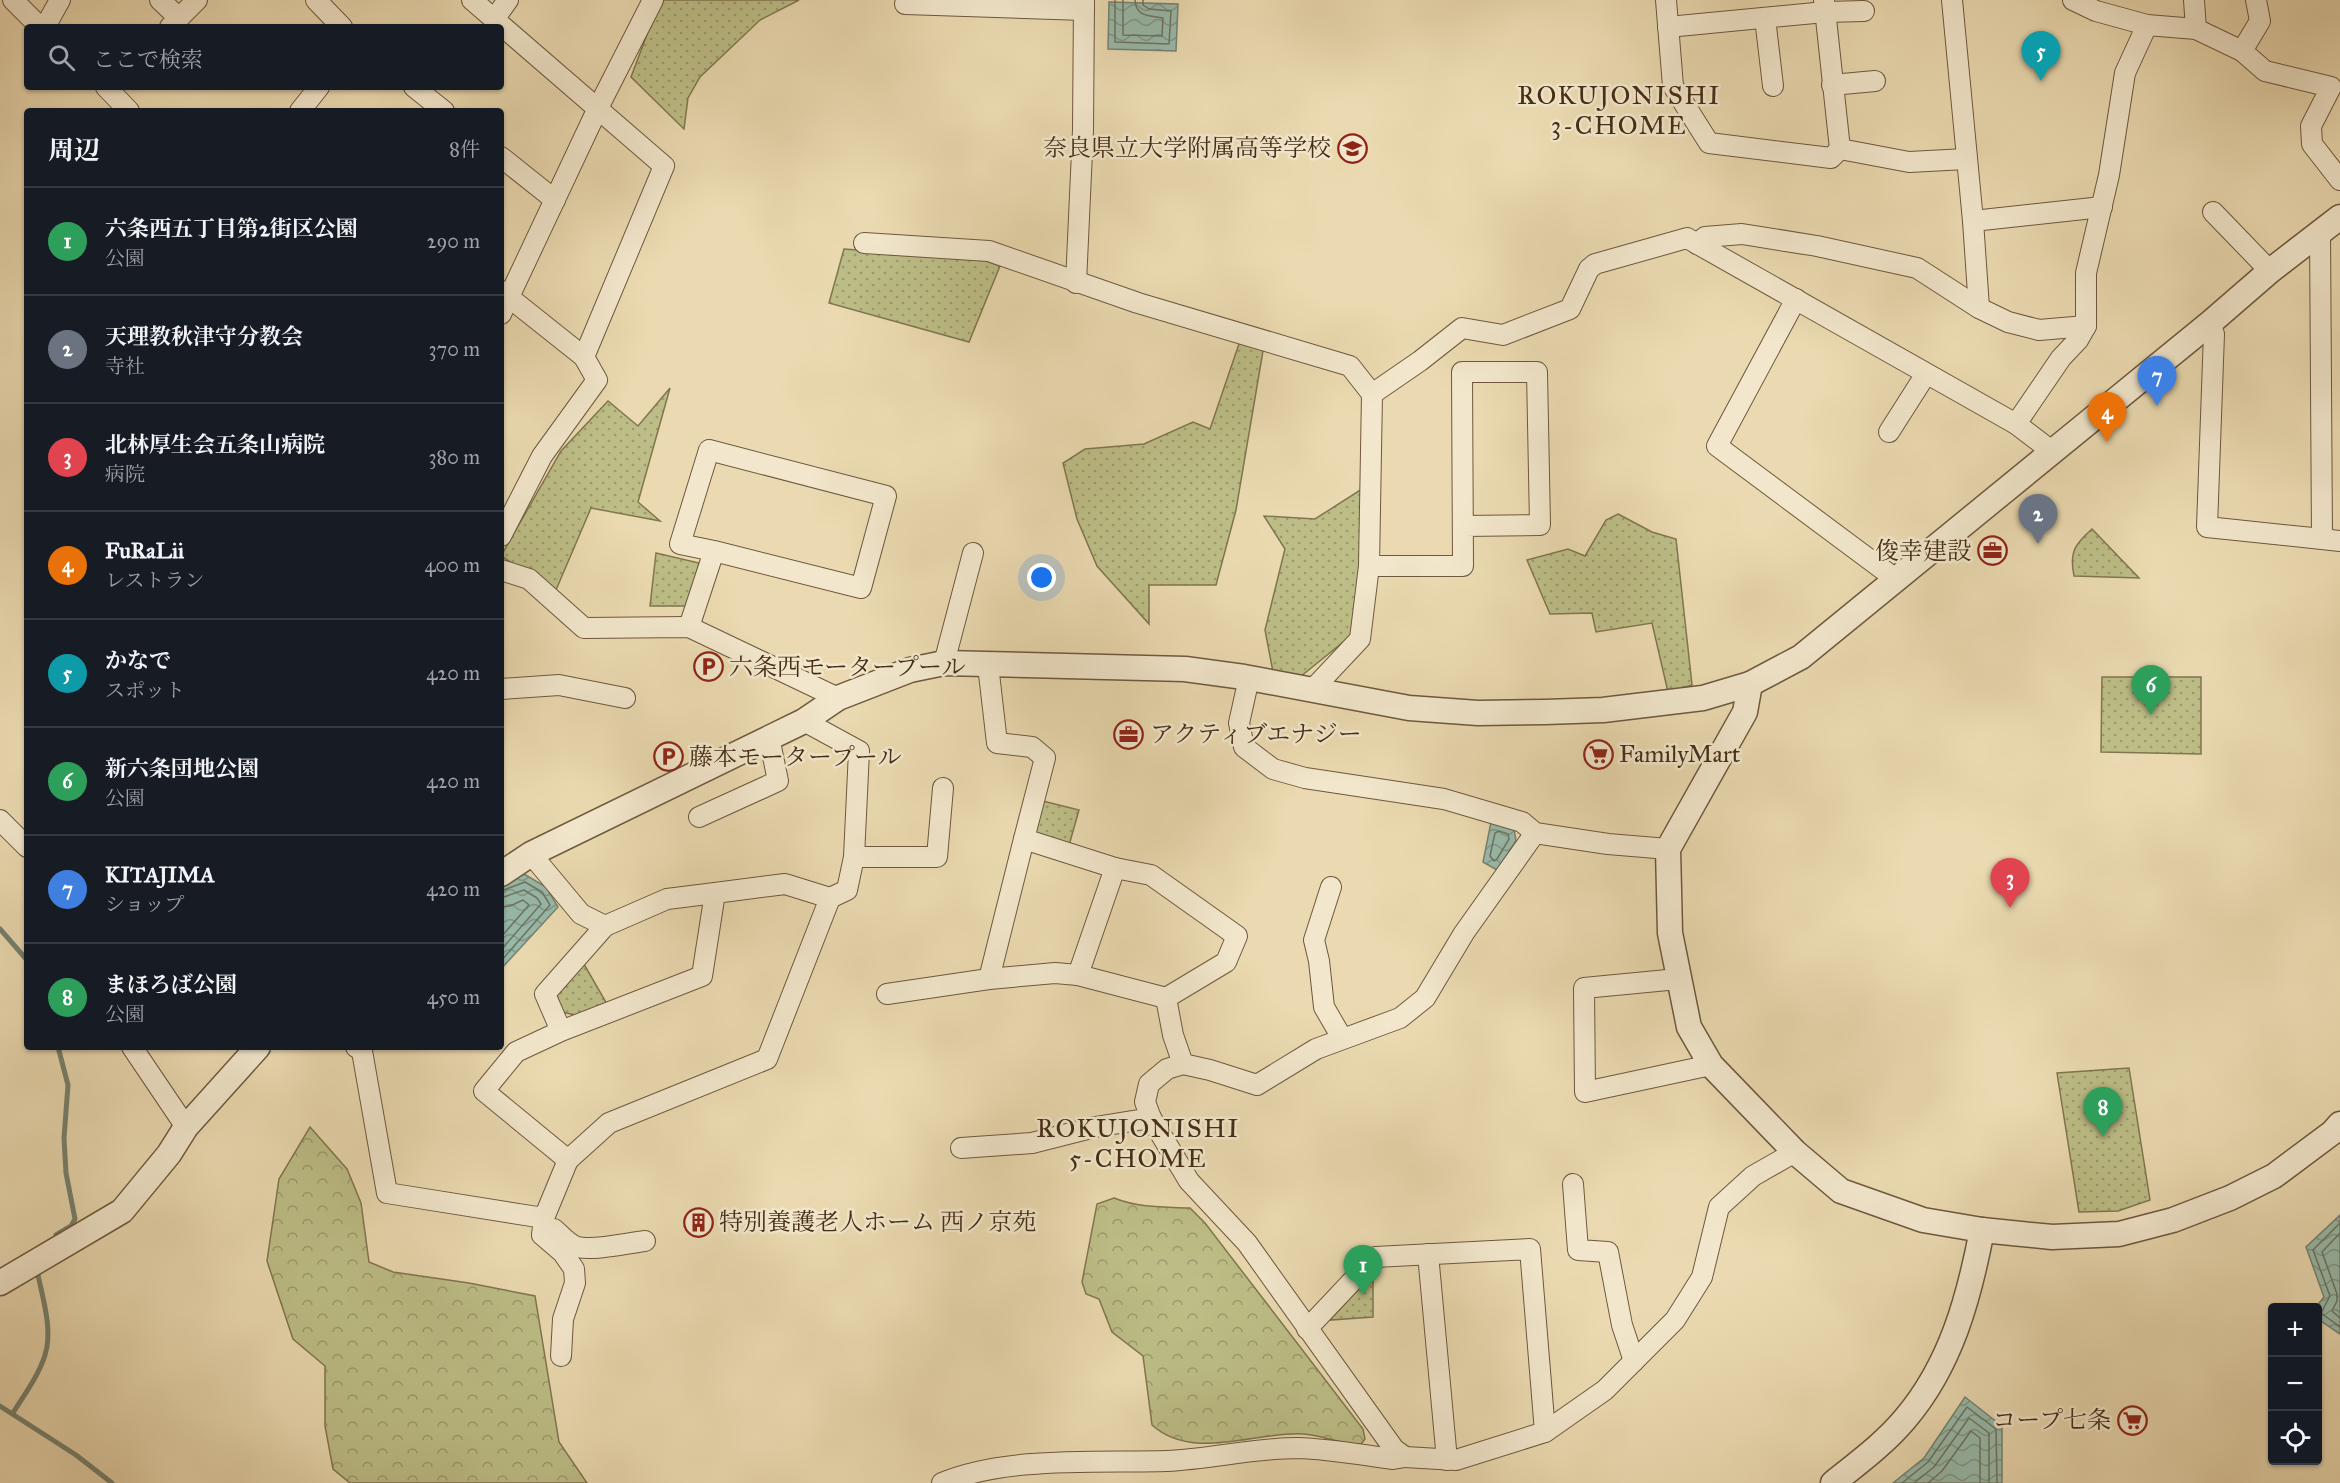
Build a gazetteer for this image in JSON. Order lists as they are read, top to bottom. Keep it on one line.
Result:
{"districts":["ROKUJONISHI 3-CHOME","ROKUJONISHI 5-CHOME"],"places":{"school or university":["奈良県立大学附属高等学校"],"office":["俊幸建設","アクティブエナジー"],"parking":["六条西モータープール","藤本モータープール"],"supermarket":["FamilyMart","コープ七条"],"building":["特別養護老人ホーム 西ノ京苑"]},"page":{"search":"ここで検索","pins":["5","7","4","2","6","3","8","1"],"heading":["周辺","8件"],"list":[{"mark":"1","name":"六条西五丁目第2街区公園","note":"公園","value":"290 m"},{"mark":"2","name":"天理教秋津守分教会","note":"寺社","value":"370 m"},{"mark":"3","name":"北林厚生会五条山病院","note":"病院","value":"380 m"},{"mark":"4","name":"FuRaLii","note":"レストラン","value":"400 m"},{"mark":"5","name":"かなで","note":"スポット","value":"420 m"},{"mark":"6","name":"新六条団地公園","note":"公園","value":"420 m"},{"mark":"7","name":"KITAJIMA","note":"ショップ","value":"420 m"},{"mark":"8","name":"まほろば公園","note":"公園","value":"450 m"}],"map_buttons":["+","−"]}}
